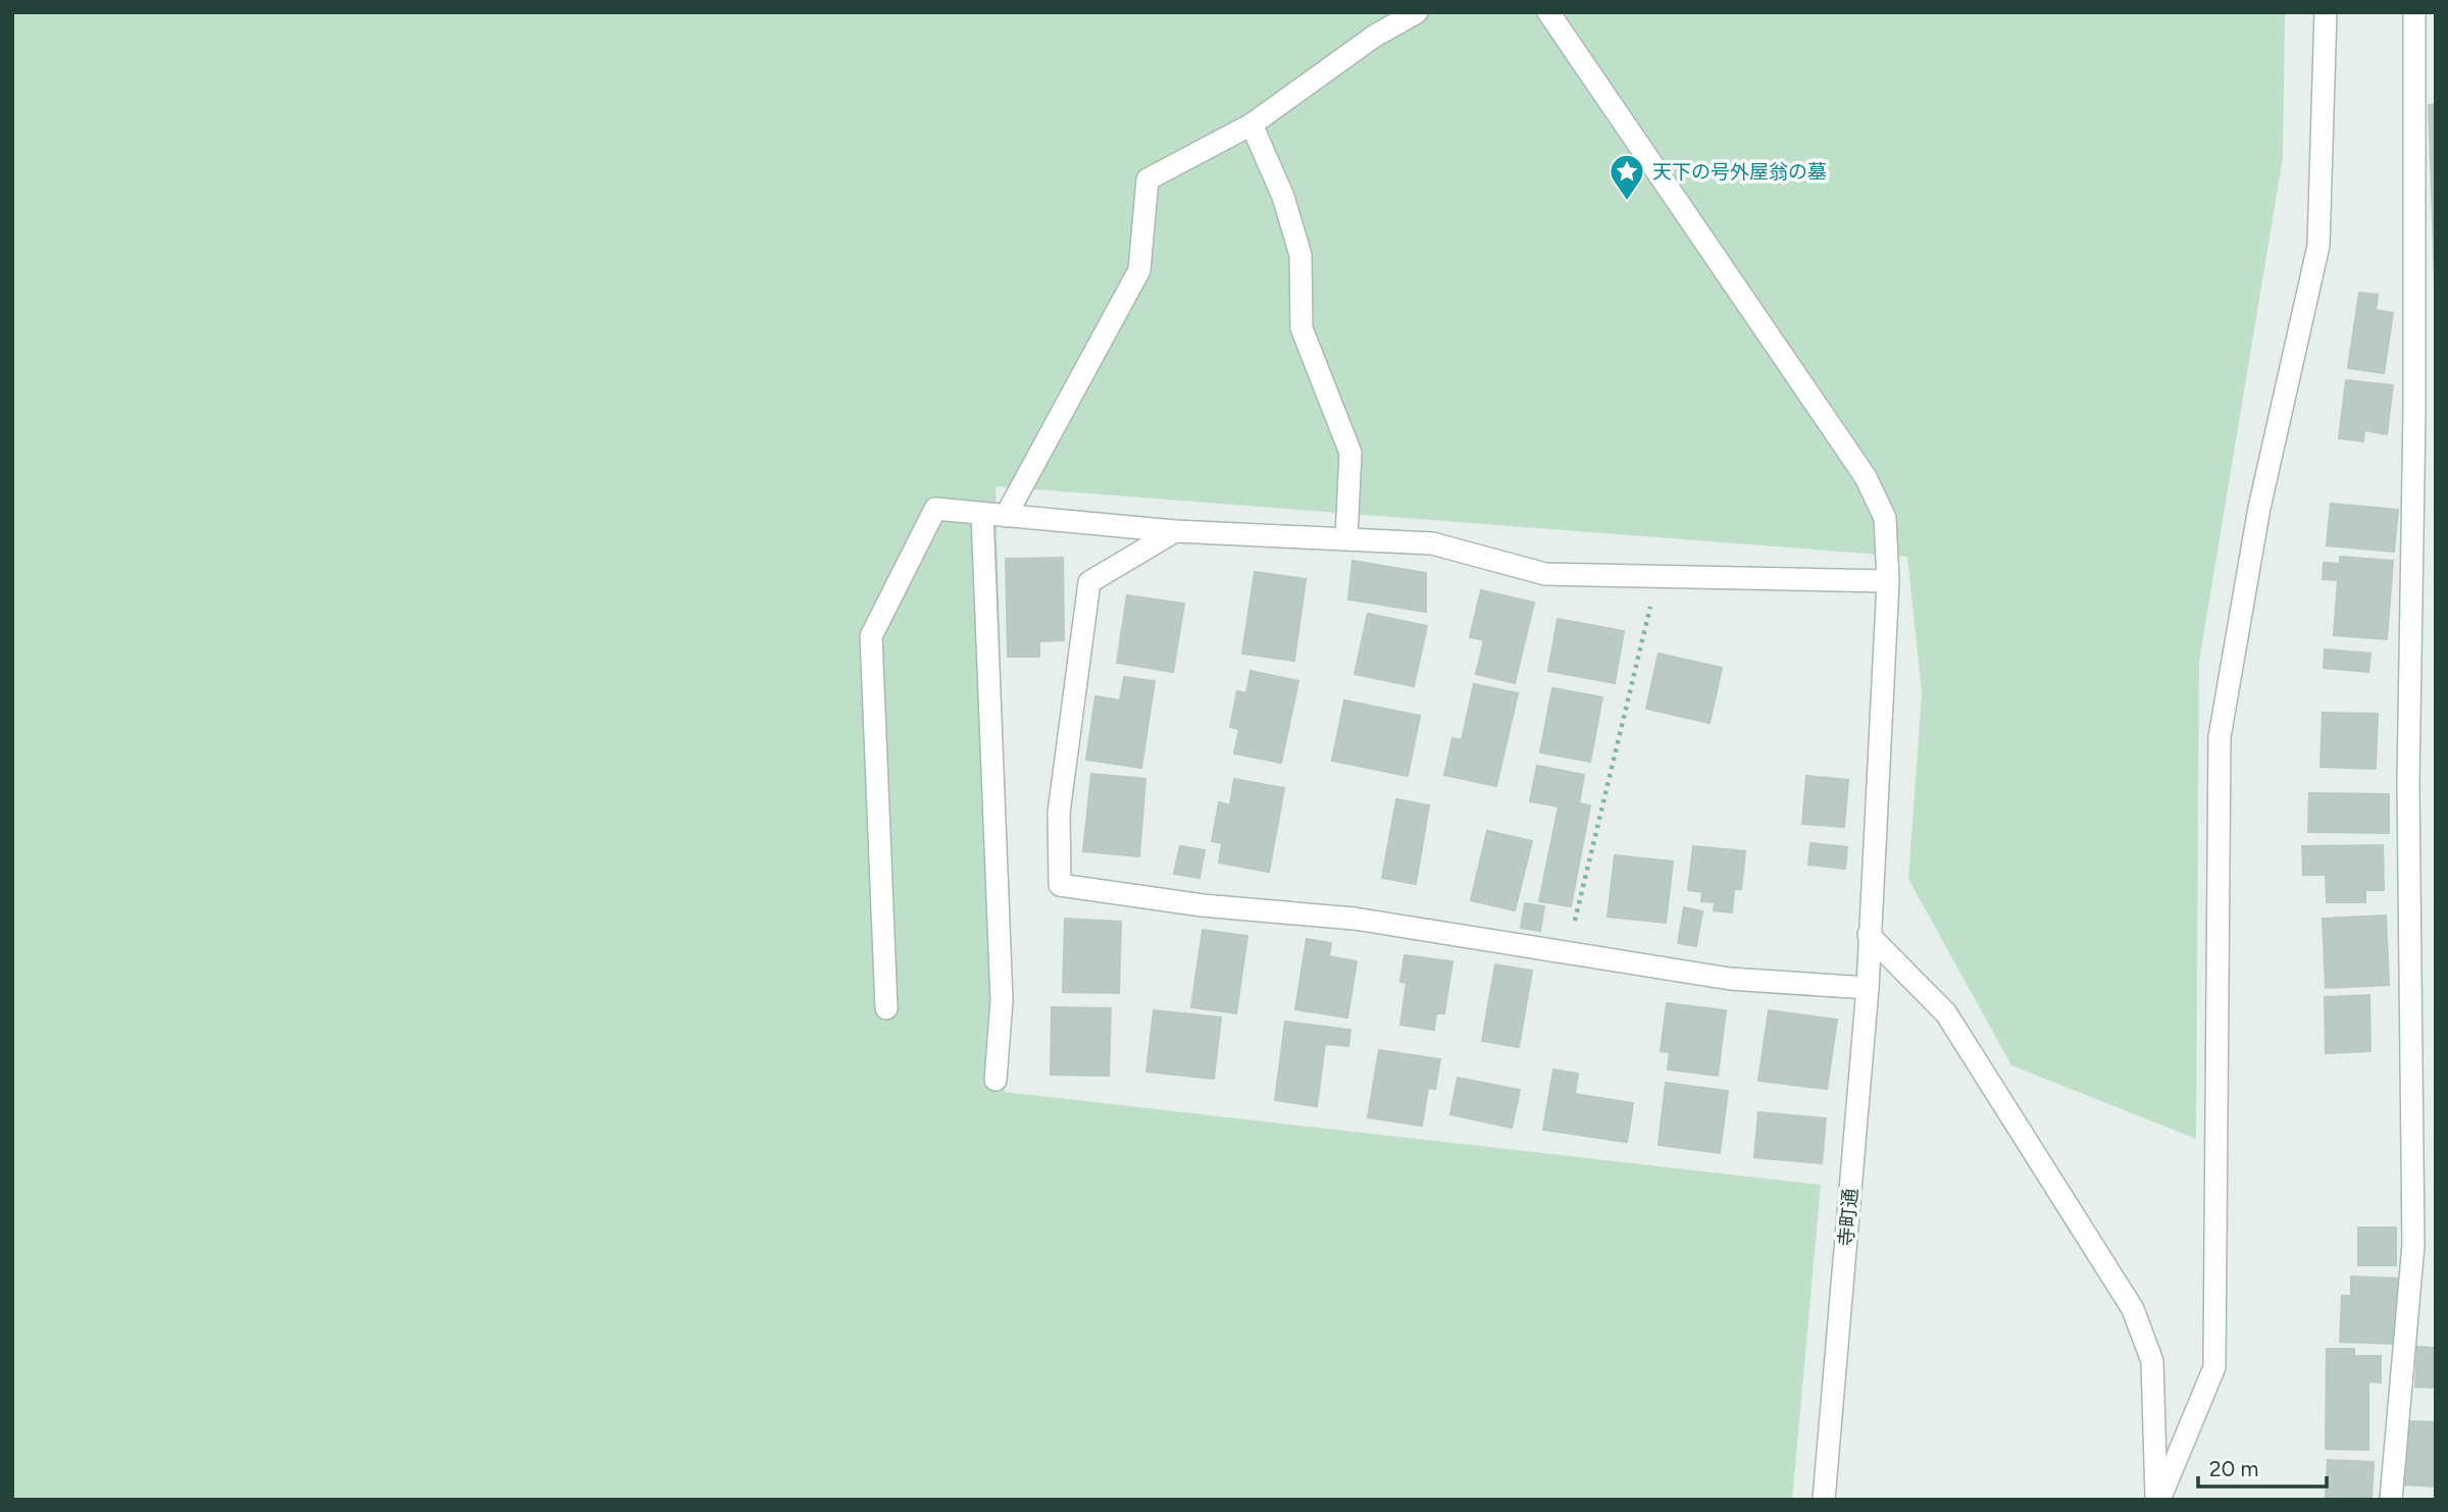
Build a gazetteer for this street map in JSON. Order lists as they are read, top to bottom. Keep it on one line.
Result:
{"streets":{"street":["寺町通"]},"places":{"place":["天下の号外屋翁の墓"]},"scale_bar":"20 m"}
